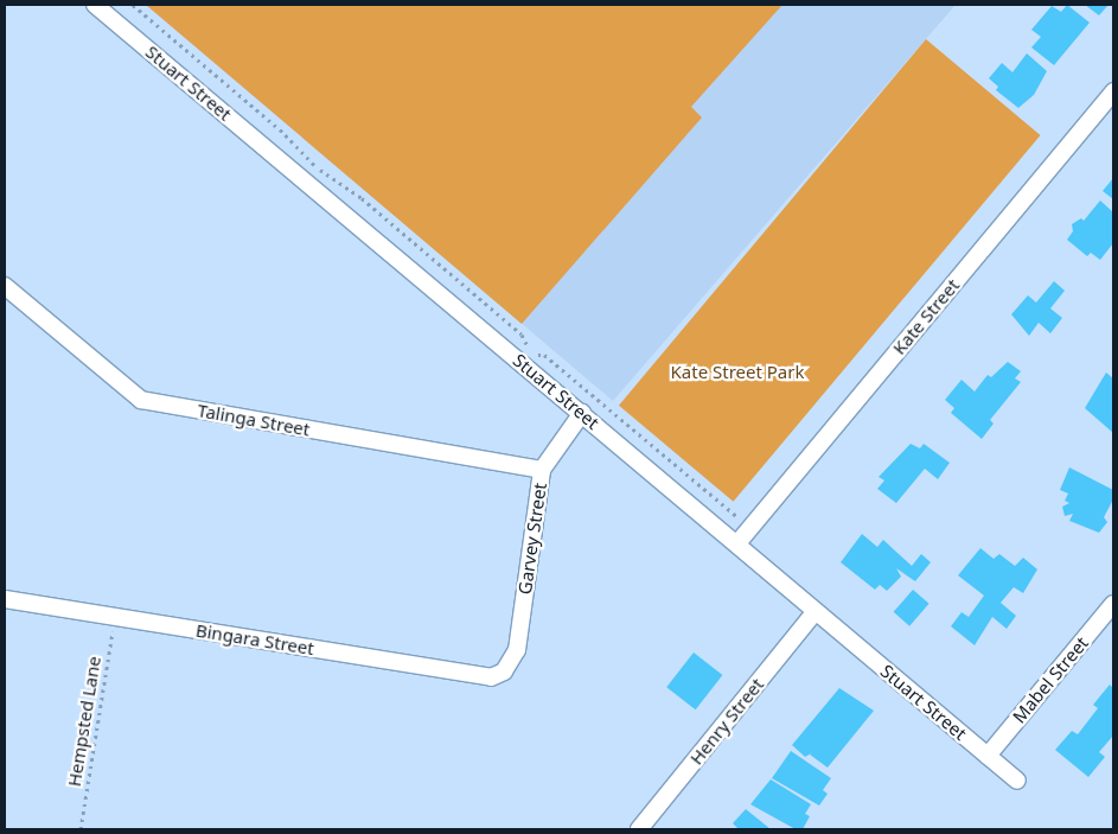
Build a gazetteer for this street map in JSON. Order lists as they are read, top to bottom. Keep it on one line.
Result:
{"streets":{"street":["Stuart Street","Kate Street","Talinga Street","Garvey Street","Bingara Street","Mabel Street","Henry Street"],"path":["Hempsted Lane"]},"crossings":[["Stuart Street","Kate Street"],["Stuart Street","Garvey Street"],["Stuart Street","Mabel Street"],["Stuart Street","Henry Street"],["Talinga Street","Garvey Street"],["Garvey Street","Bingara Street"],["Bingara Street","Hempsted Lane"]],"parks":["Kate Street Park"]}
